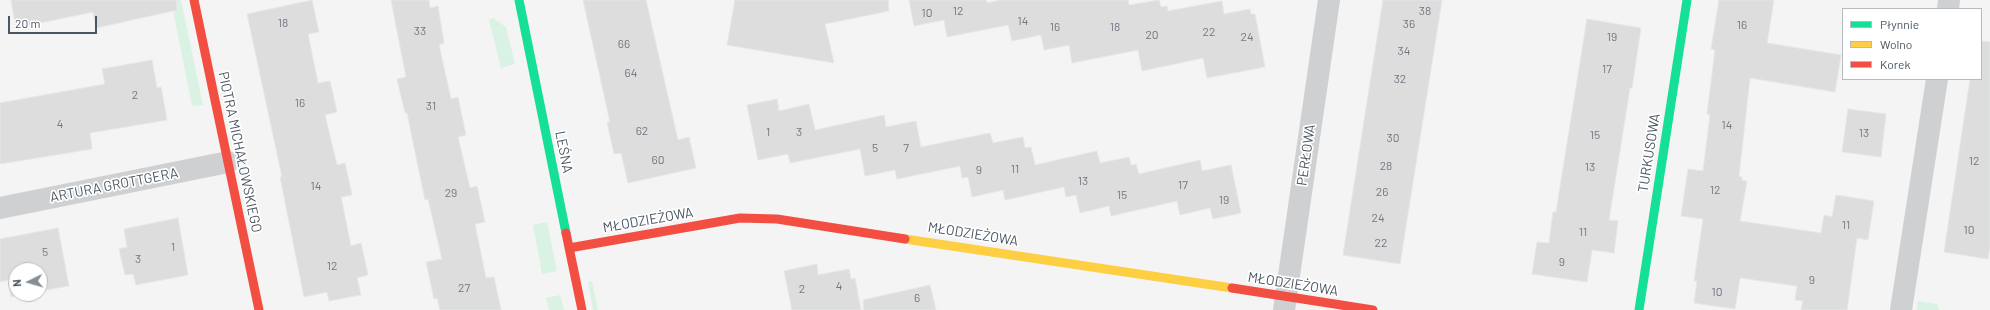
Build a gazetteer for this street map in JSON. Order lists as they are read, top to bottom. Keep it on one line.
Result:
{"streets":{"street":["PIOTRA MICHAŁOWSKIEGO","LEŚNA","TURKUSOWA","PERŁOWA","ARTURA GROTTGERA","MŁODZIEŻOWA"]},"crossings":[["PIOTRA MICHAŁOWSKIEGO","ARTURA GROTTGERA"],["LEŚNA","MŁODZIEŻOWA"],["PERŁOWA","MŁODZIEŻOWA"]],"house_numbers":["12","38","10","14","18","36","16","16","18","33","22","20","24","19","66","34","17","64","32","2","16","31","4","14","62","1","3","13","15","30","5","7","60","12","28","13","11","9","13","17","14","12","26","29","15","19","24","11","10","11","22","1","5","3","9","12","9","4","27","2","10","6"],"legend":["Płynnie","Wolno","Korek"],"scale_bar":"20 m","north":"left"}
